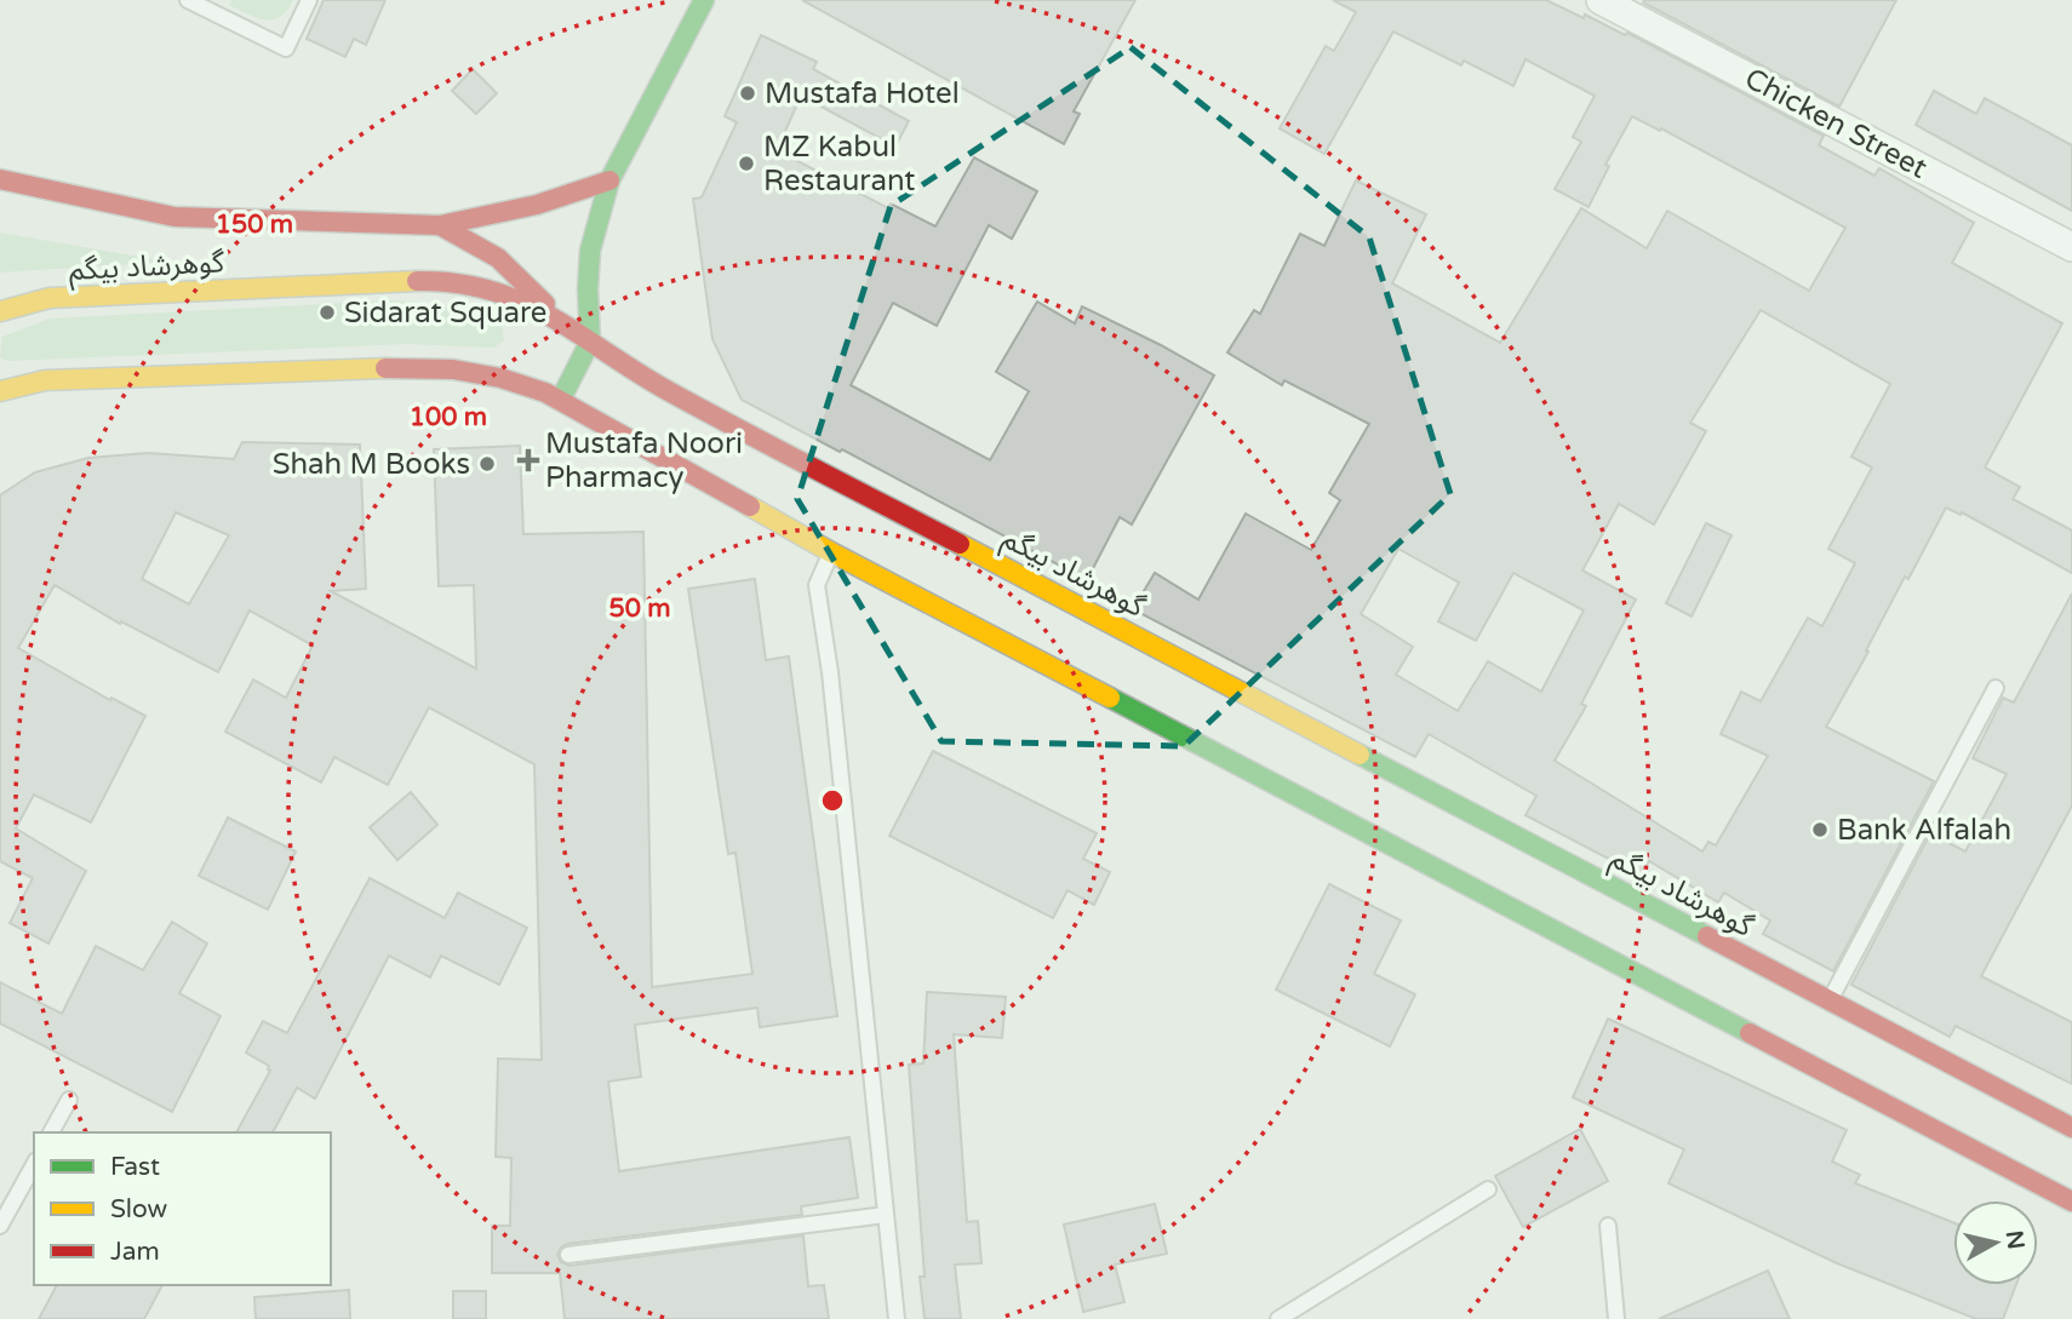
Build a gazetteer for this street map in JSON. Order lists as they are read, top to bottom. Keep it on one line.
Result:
{"streets":{"main road":["گوهرشاد بیگم"],"street":["Chicken Street"]},"places":{"other":["Mustafa Hotel","MZ Kabul Restaurant","Sidarat Square","Shah M Books","Bank Alfalah"],"health":["Mustafa Noori Pharmacy"]},"legend":["Fast","Slow","Jam"],"north":"right","rings":["150 m","100 m","50 m"]}
